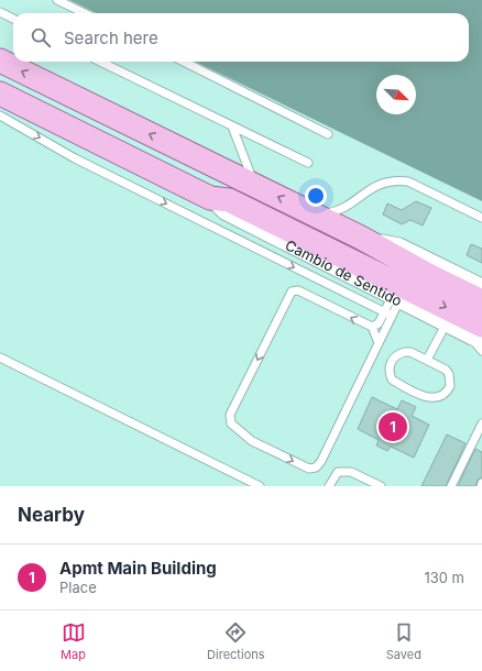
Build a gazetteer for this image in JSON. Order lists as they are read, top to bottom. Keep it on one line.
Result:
{"streets":{"street":["Cambio de Sentido"]},"north":"bottom right","page":{"search":"Search here","pins":"1","heading":"Nearby","list":[{"mark":"1","name":"Apmt Main Building","note":"Place","value":"130 m"}],"nav":["Map","Directions","Saved"]}}
